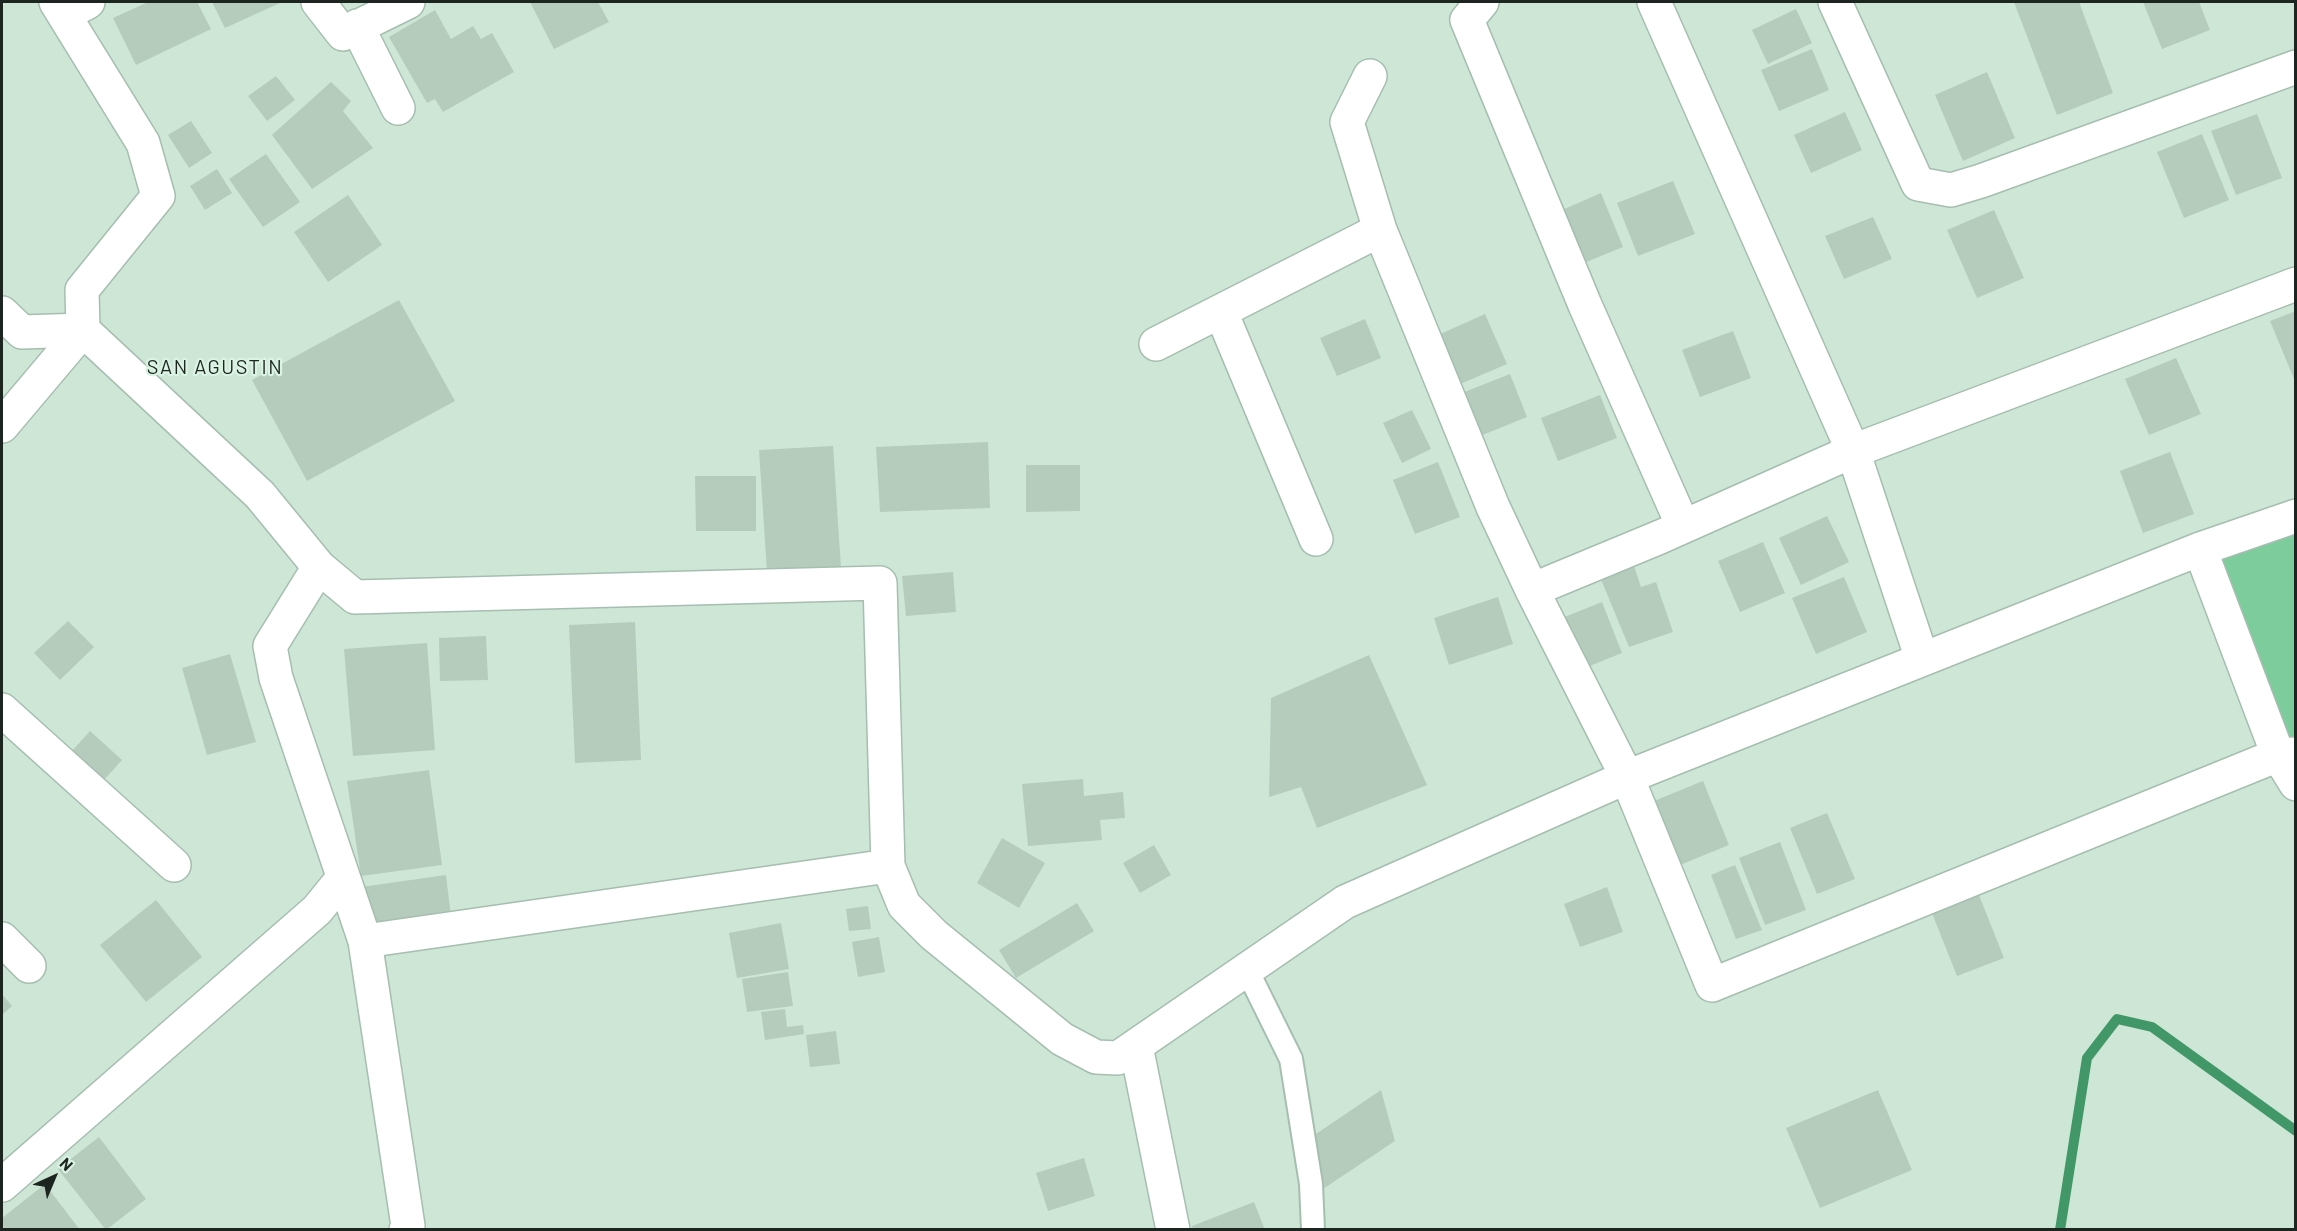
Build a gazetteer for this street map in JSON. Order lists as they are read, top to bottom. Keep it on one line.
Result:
{"districts":["SAN AGUSTIN"],"north":"top right"}
